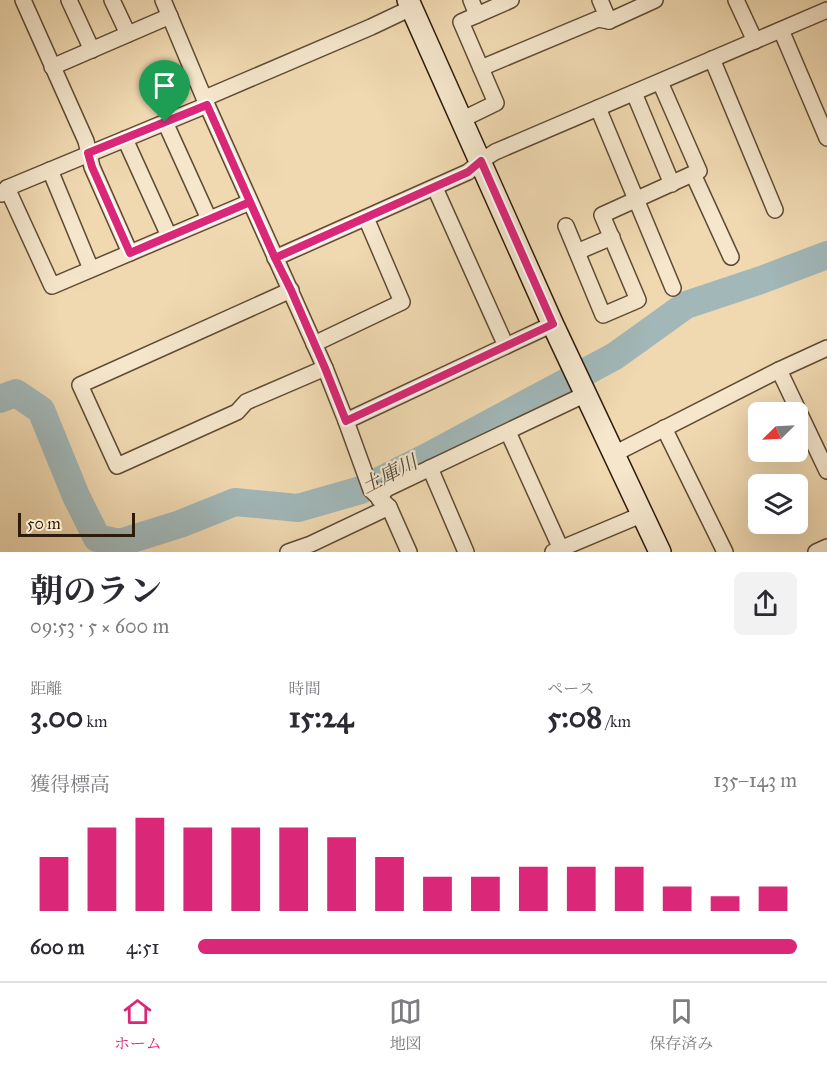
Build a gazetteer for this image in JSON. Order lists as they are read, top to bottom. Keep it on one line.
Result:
{"water":["土庫川"],"scale_bar":"50 m","north":"bottom left","page":{"scale":"50 m","heading":["朝のラン","09:53 · 5 × 600 m"],"stats":[["距離","3.00 km"],["時間","15:24"],["ペース","5:08 /km"]],"chart":["獲得標高","135–143 m"],"list":[{"name":"600 m","note":"4:51"}],"tabs":["ホーム","地図","保存済み"]}}
